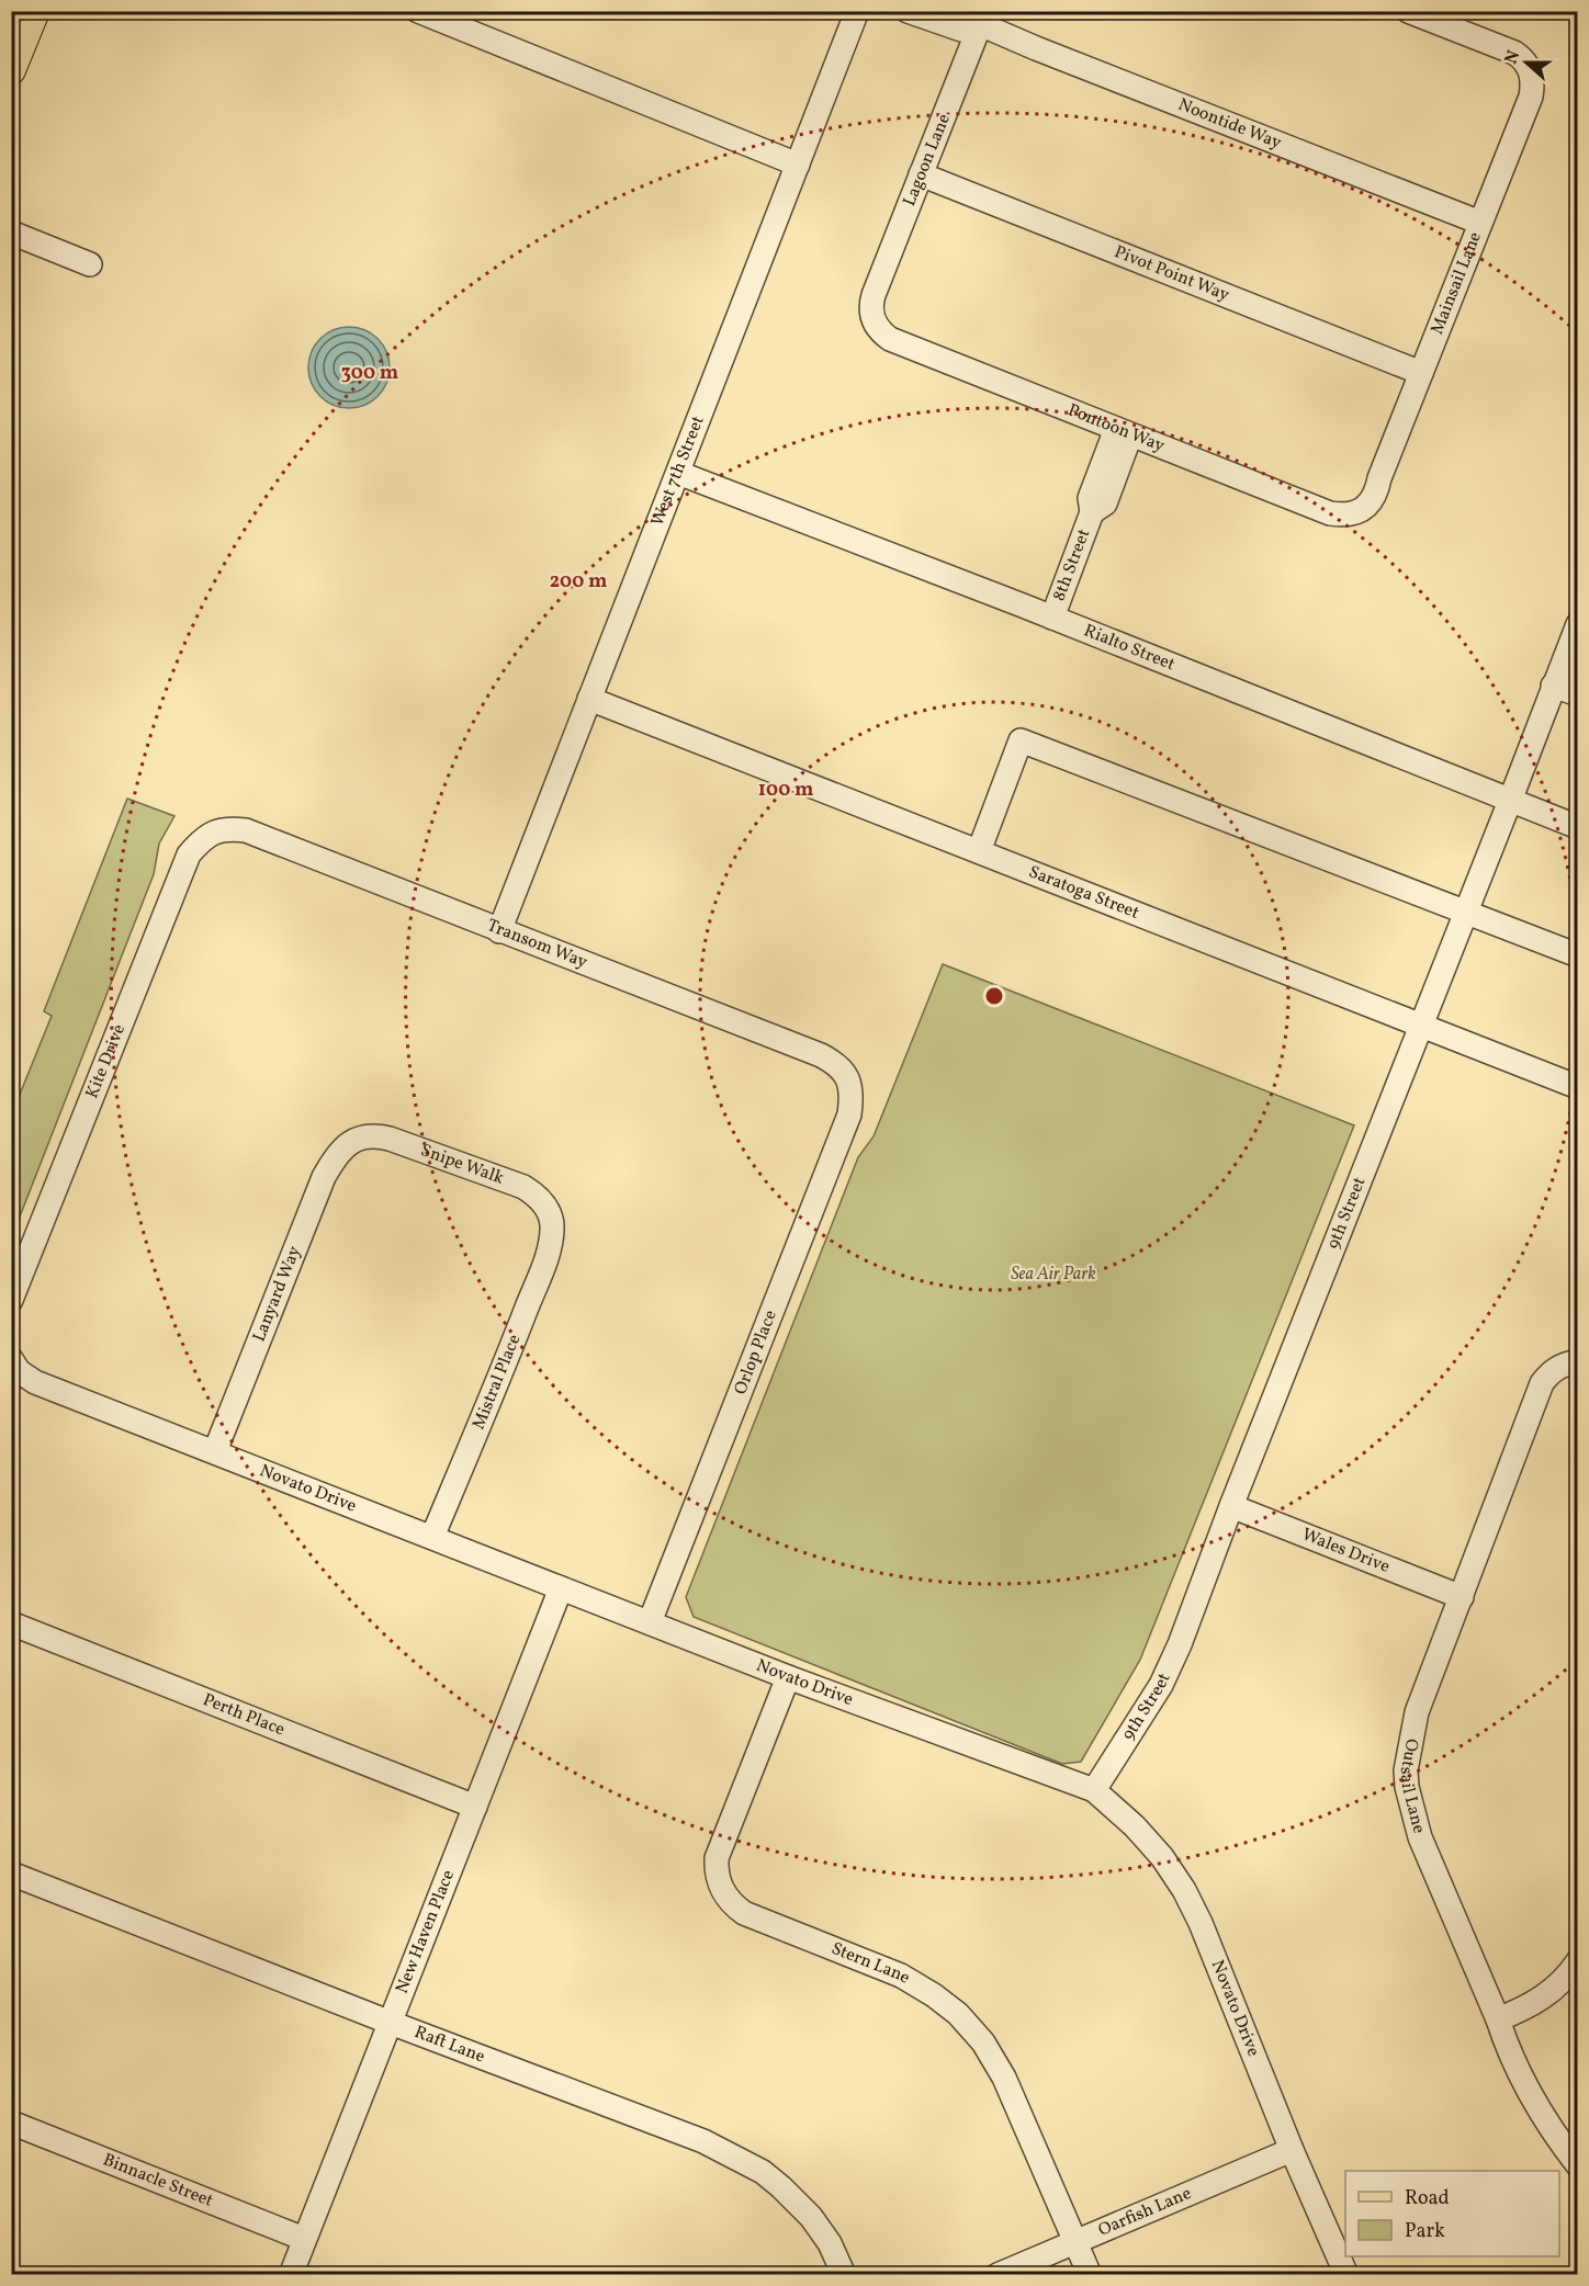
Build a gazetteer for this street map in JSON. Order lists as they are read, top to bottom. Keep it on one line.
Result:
{"streets":{"street":["Noontide Way","Lagoon Lane","Pivot Point Way","Mainsail Lane","Pontoon Way","West 7th Street","8th Street","Rialto Street","Saratoga Street","Transom Way","Kite Drive","Snipe Walk","9th Street","Lanyard Way","Orlop Place","Mistral Place","Novato Drive","Wales Drive","Perth Place","Outsail Lane","New Haven Place","Stern Lane","Raft Lane","Binnacle Street","Oarfish Lane"]},"crossings":[["Noontide Way","Lagoon Lane"],["Noontide Way","Mainsail Lane"],["Lagoon Lane","Pivot Point Way"],["Lagoon Lane","Pontoon Way"],["Pivot Point Way","Mainsail Lane"],["Mainsail Lane","Pontoon Way"],["Pontoon Way","8th Street"],["West 7th Street","Rialto Street"],["West 7th Street","Saratoga Street"],["West 7th Street","Transom Way"],["8th Street","Rialto Street"],["Rialto Street","9th Street"],["Saratoga Street","9th Street"],["Transom Way","Kite Drive"],["Transom Way","Orlop Place"],["Snipe Walk","Lanyard Way"],["Snipe Walk","Mistral Place"],["9th Street","Novato Drive"],["9th Street","Wales Drive"],["Lanyard Way","Novato Drive"],["Orlop Place","Novato Drive"],["Mistral Place","Novato Drive"],["Novato Drive","New Haven Place"],["Novato Drive","Stern Lane"],["Novato Drive","Oarfish Lane"],["Wales Drive","Outsail Lane"],["Perth Place","New Haven Place"],["New Haven Place","Raft Lane"],["New Haven Place","Binnacle Street"],["Stern Lane","Oarfish Lane"]],"parks":["Sea Air Park"],"legend":["Road","Park"],"north":"left","rings":["300 m","200 m","100 m"]}
